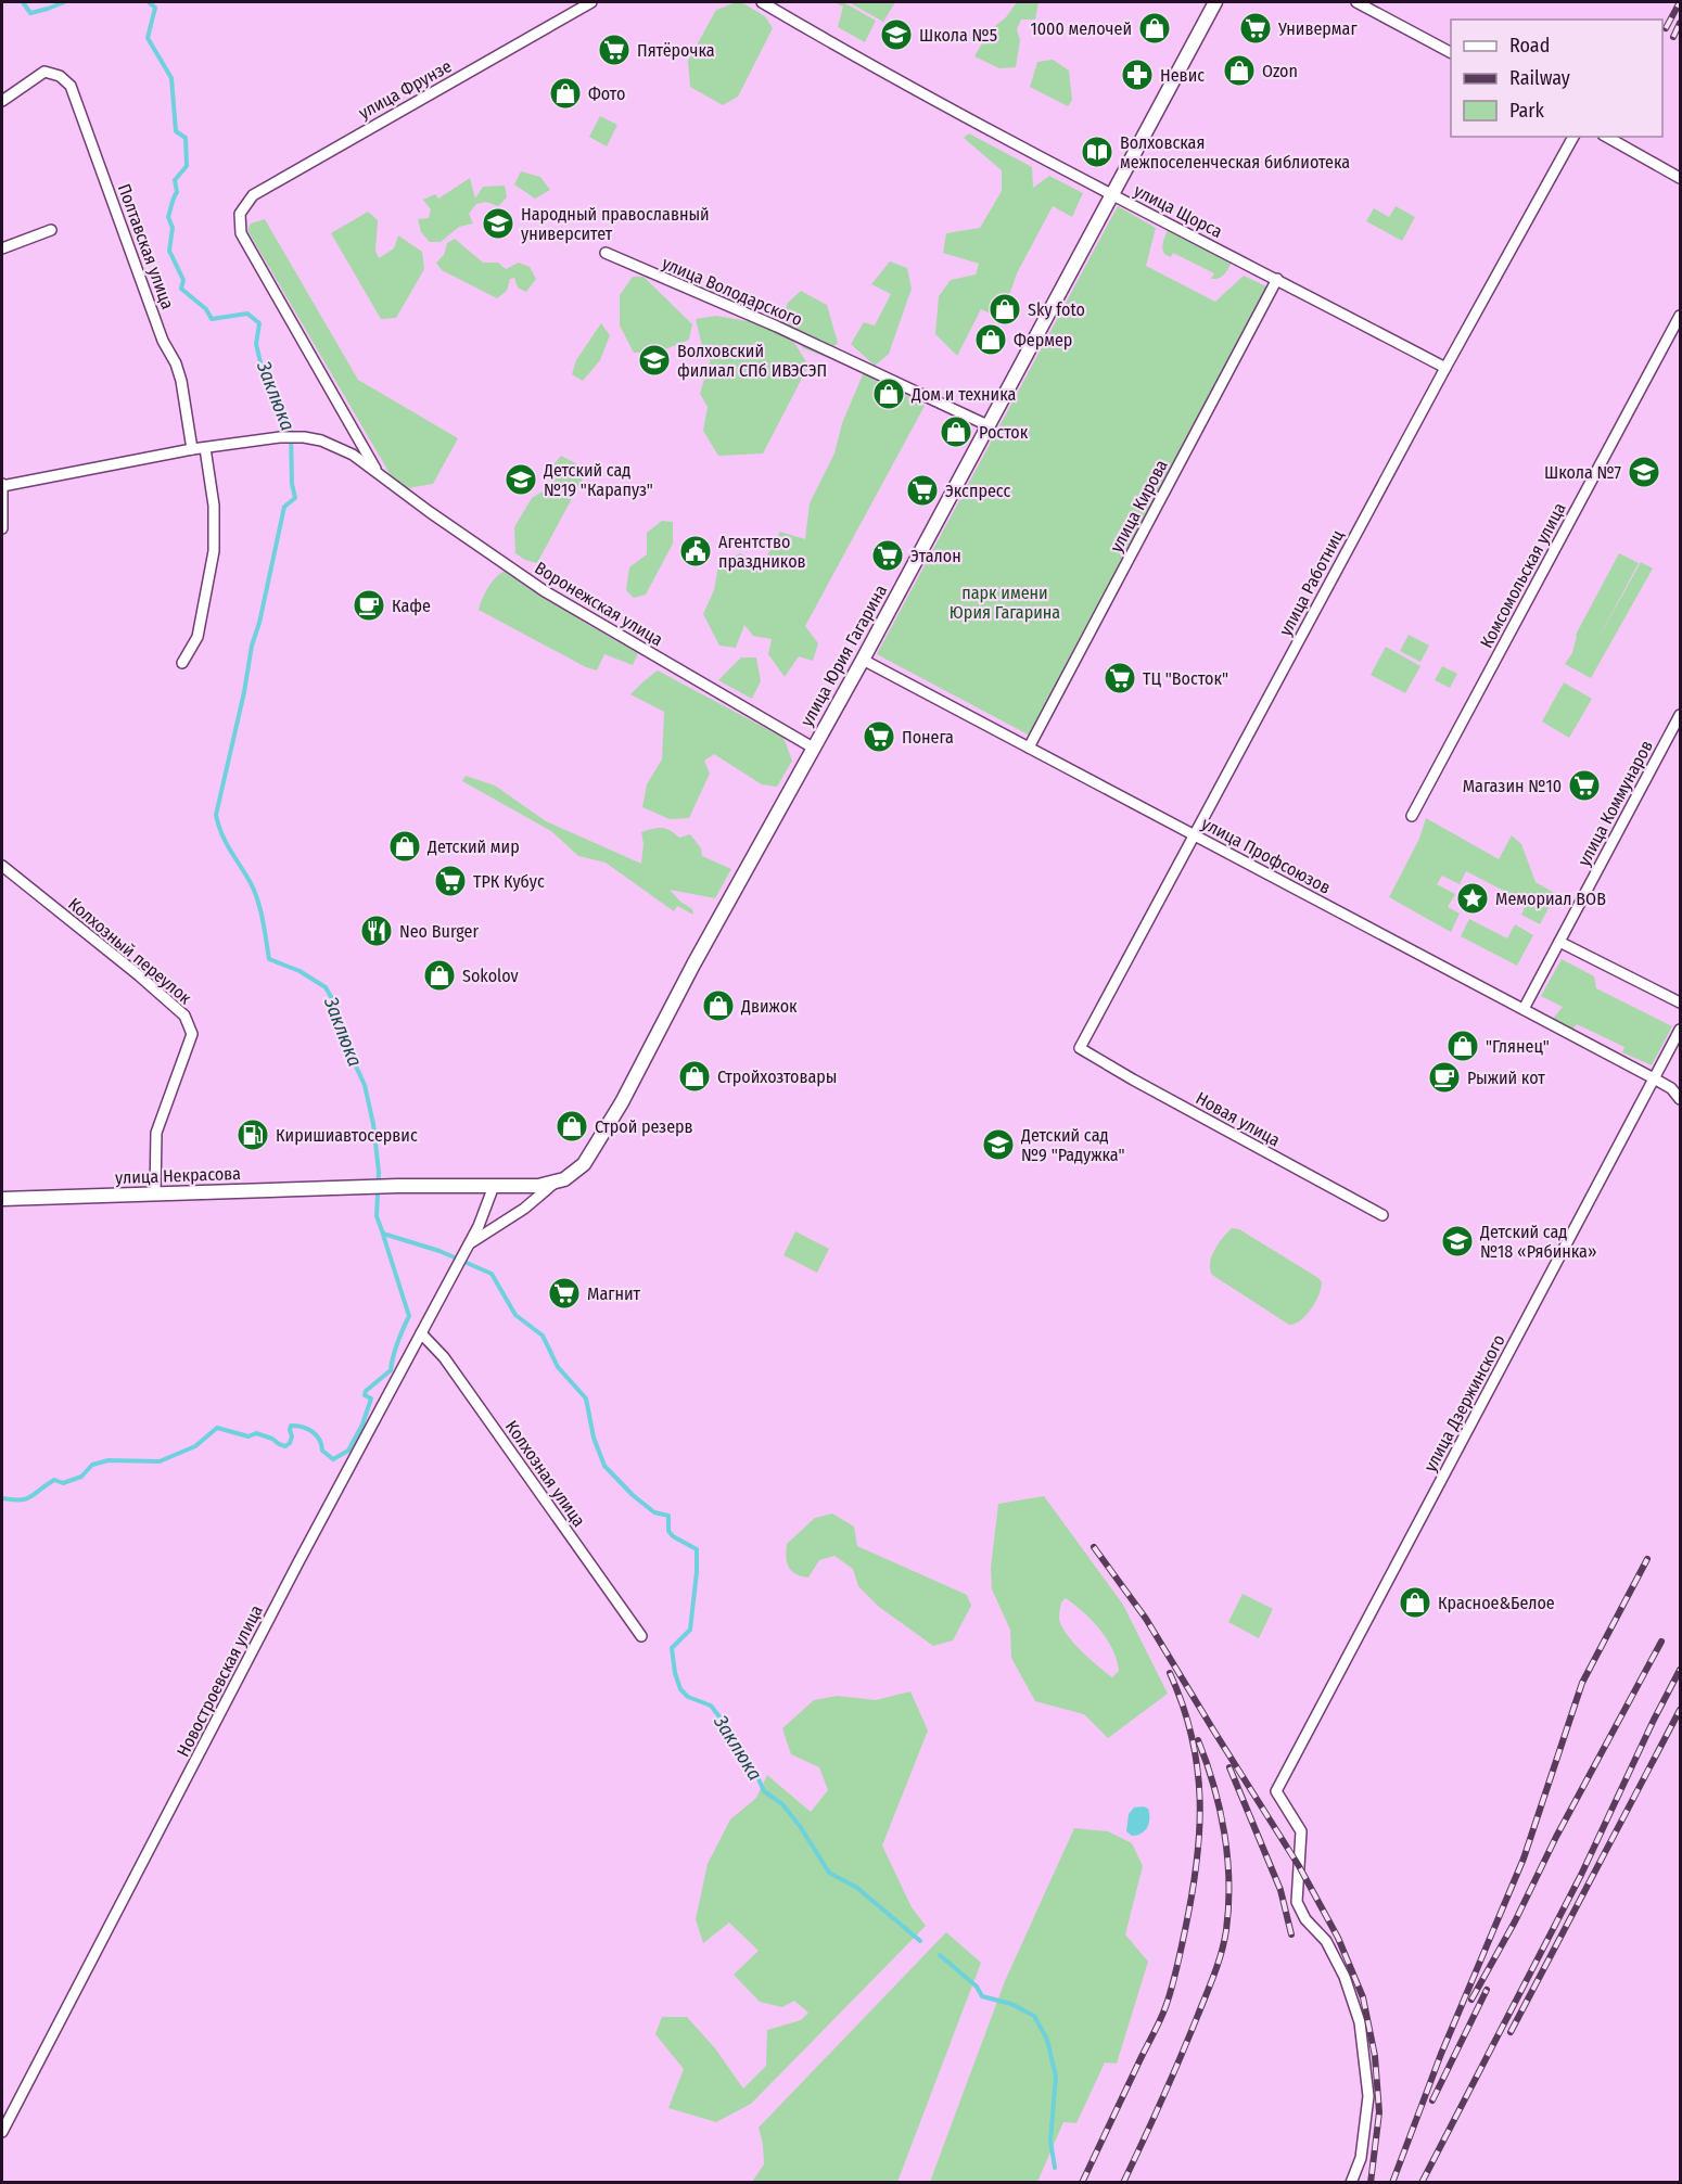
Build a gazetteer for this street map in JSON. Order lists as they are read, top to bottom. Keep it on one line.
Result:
{"streets":{"main road":["улица Юрия Гагарина","улица Некрасова"],"street":["улица Фрунзе","улица Щорса","Полтавская улица","улица Володарского","улица Кирова","Комсомольская улица","улица Работниц","Воронежская улица","улица Коммунаров","улица Профсоюзов","Колхозный переулок","Новая улица","улица Дзержинского","Колхозная улица","Новостроевская улица"]},"crossings":[["улица Фрунзе","Воронежская улица"],["улица Щорса","улица Кирова"],["улица Щорса","улица Работниц"],["улица Щорса","улица Юрия Гагарина"],["улица Володарского","улица Юрия Гагарина"],["улица Кирова","улица Профсоюзов"],["улица Работниц","улица Профсоюзов"],["улица Работниц","Новая улица"],["Воронежская улица","улица Юрия Гагарина"],["улица Юрия Гагарина","улица Профсоюзов"],["улица Юрия Гагарина","Новостроевская улица"],["улица Коммунаров","улица Профсоюзов"],["улица Профсоюзов","улица Дзержинского"],["Колхозный переулок","улица Некрасова"],["улица Некрасова","Новостроевская улица"],["Колхозная улица","Новостроевская улица"]],"water":["Заклюка"],"parks":["парк имени Юрия Гагарина"],"places":{"shop":["1000 мелочей","Ozon","Фото","Sky foto","Фермер","Дом и техника","Росток","Детский мир","Sokolov","Движок","\"Глянец\"","Стройхозтовары","Строй резерв","Красное&Белое"],"supermarket":["Универмаг","Пятёрочка","Экспресс","Эталон","ТЦ \"Восток\"","Понега","Магазин №10","ТРК Кубус","Магнит"],"school or university":["Школа №5","Народный православный университет","Волховский филиал СПб ИВЭСЭП","Школа №7","Детский сад №19 \"Карапуз\"","Детский cад №9 \"Радужка\"","Детский сад №18 «Рябинка»"],"pharmacy":["Невис"],"library":["Волховская межпоселенческая библиотека"],"public building":["Агентство праздников"],"cafe":["Кафе","Рыжий кот"],"place":["Мемориал ВОВ"],"restaurant":["Neo Burger"],"fuel station":["Киришиавтосервис"]},"legend":["Road","Railway","Park"]}
